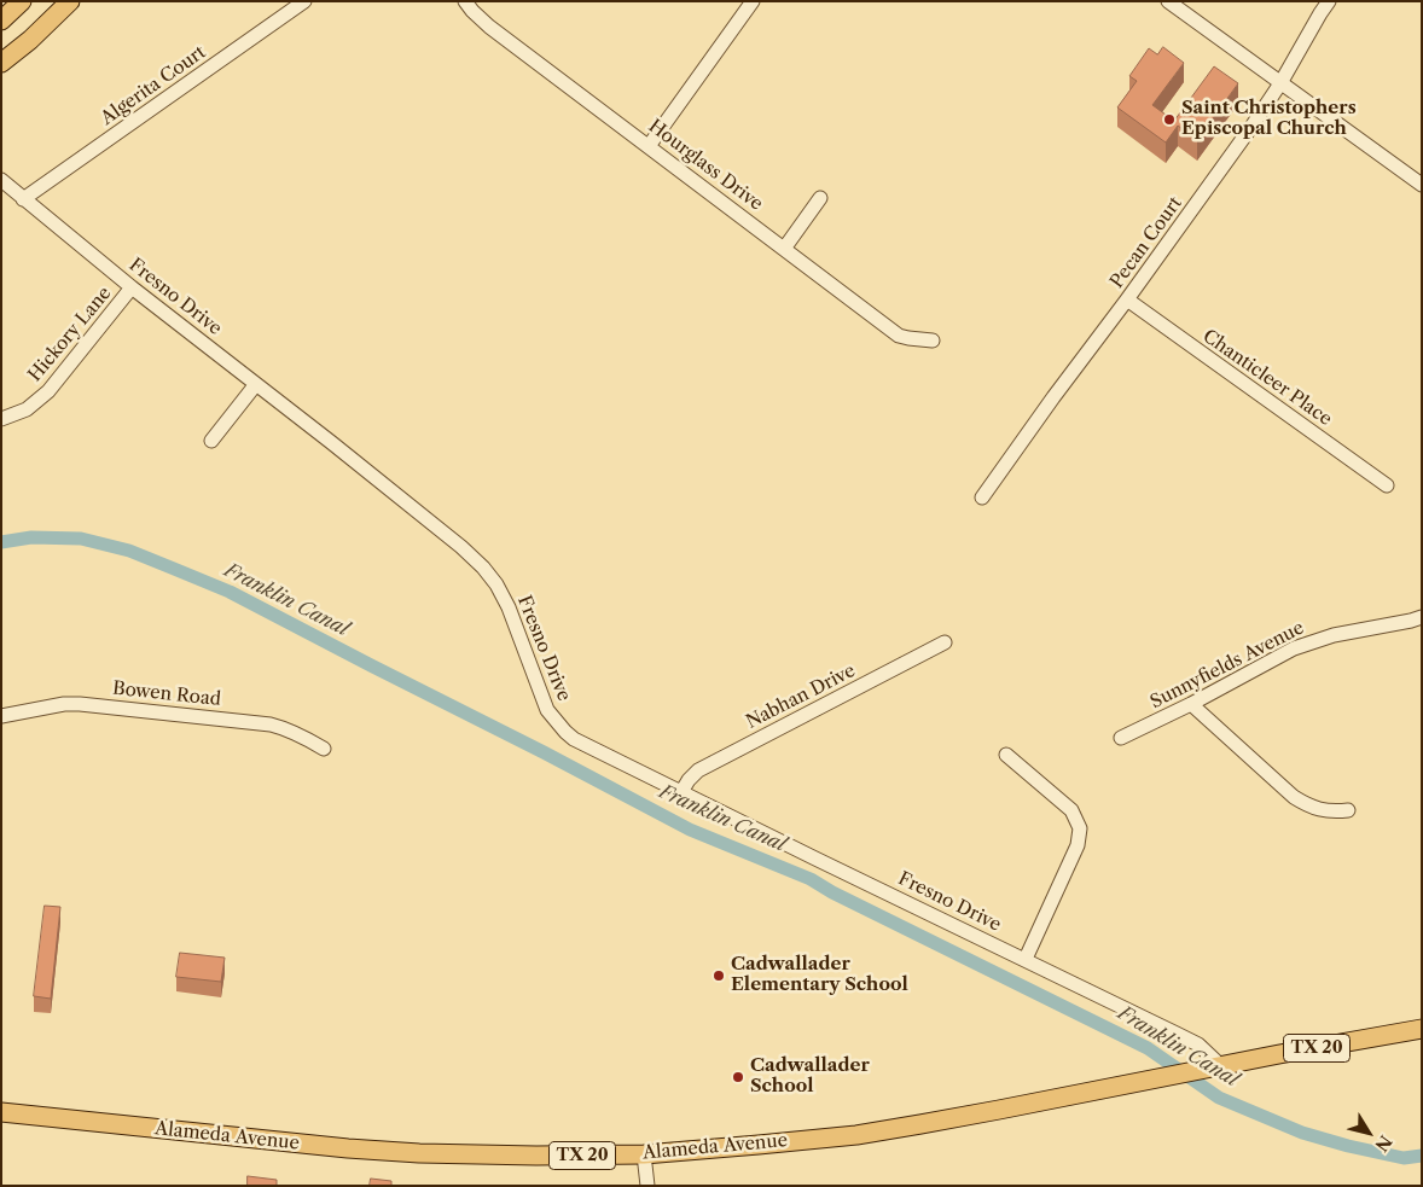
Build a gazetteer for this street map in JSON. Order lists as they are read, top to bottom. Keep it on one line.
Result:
{"streets":{"main road":["TX 20","Alameda Avenue"],"street":["Algerita Court","Hourglass Drive","Pecan Court","Fresno Drive","Hickory Lane","Chanticleer Place","Sunnyfields Avenue","Bowen Road","Nabhan Drive"]},"crossings":[["Algerita Court","Fresno Drive"],["Pecan Court","Chanticleer Place"],["Fresno Drive","Hickory Lane"],["Fresno Drive","Nabhan Drive"],["Fresno Drive","Alameda Avenue"]],"water":["Franklin Canal"],"places":["Saint Christophers Episcopal Church","Cadwallader Elementary School","Cadwallader School"],"north":"bottom right"}
